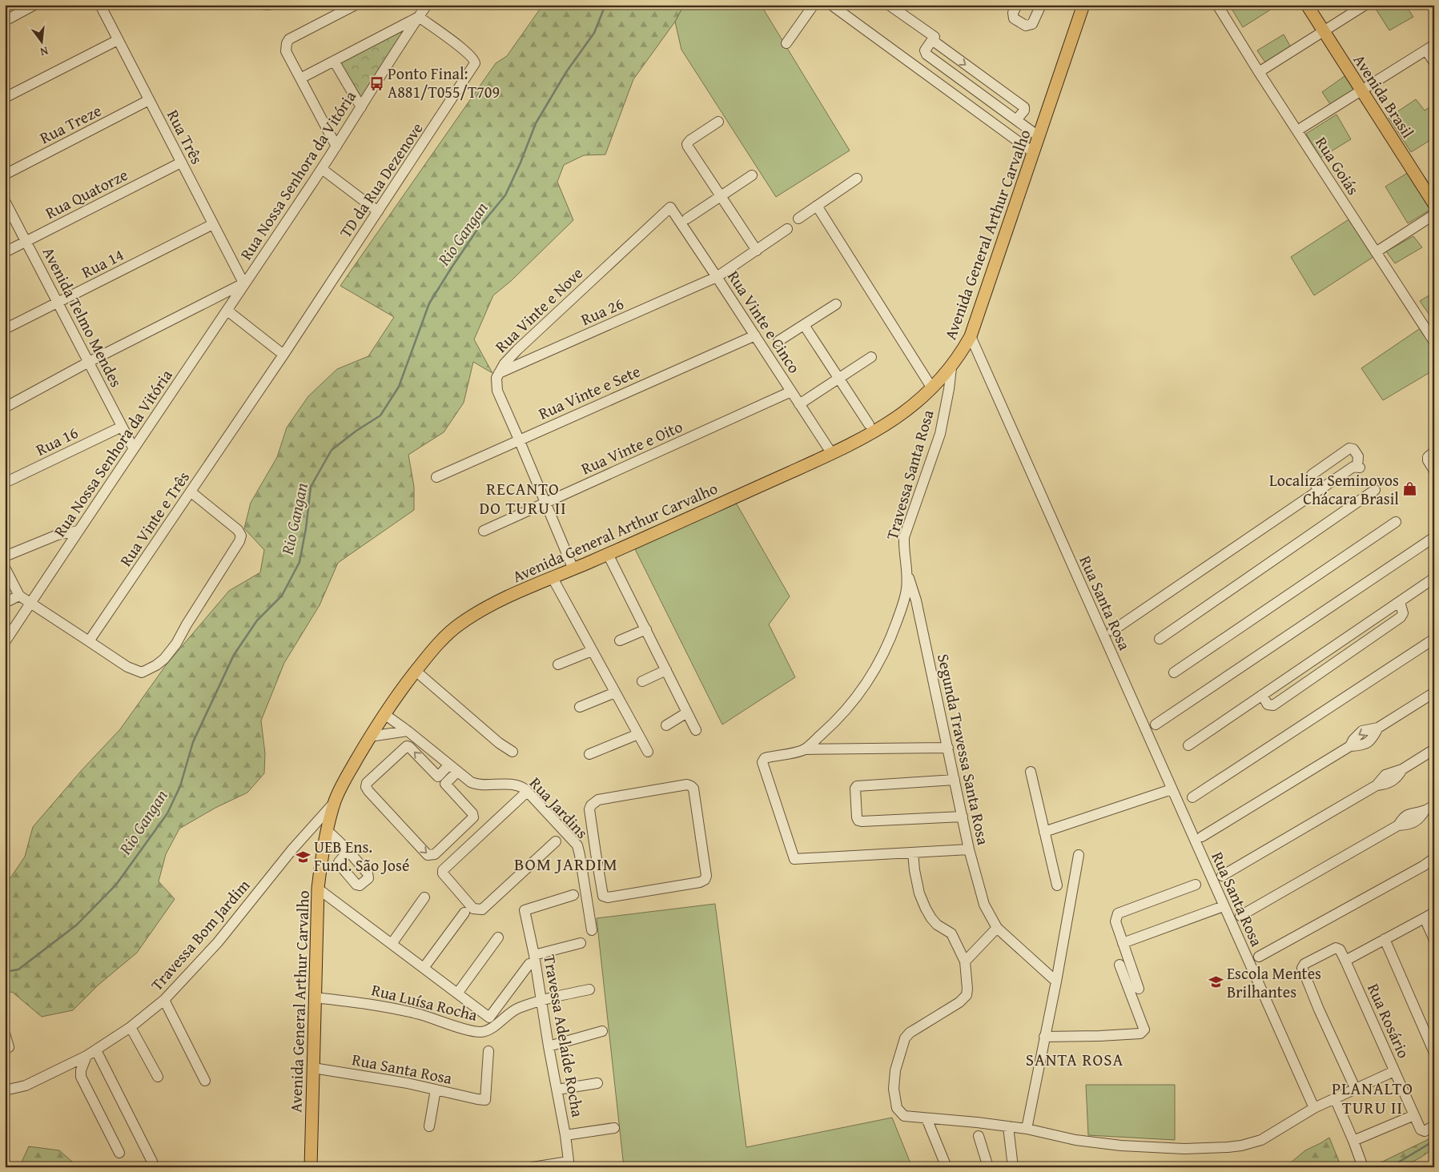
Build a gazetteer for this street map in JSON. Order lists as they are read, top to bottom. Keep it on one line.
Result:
{"streets":{"main road":["Avenida Brasil","Avenida General Arthur Carvalho"],"street":["Rua Treze","Rua Três","Rua Goiás","Rua Nossa Senhora da Vitória","TD da Rua Dezenove","Rua Quatorze","Rua 14","Rua Vinte e Nove","Rua 26","Avenida Telmo Mendes","Rua Vinte e Cinco","Rua Vinte e Sete","Rua 16","Rua Vinte e Oito","Travessa Santa Rosa","Rua Vinte e Três","Rua Santa Rosa","Segunda Travessa Santa Rosa","Rua Jardins","Travessa Bom Jardim","Rua Luísa Rocha","Rua Rosário","Travessa Adelaíde Rocha"]},"crossings":[["Rua Treze","Rua Três"],["Rua Três","Rua Nossa Senhora da Vitória"],["Rua Três","Rua Quatorze"],["Rua Três","Rua 14"],["Rua Nossa Senhora da Vitória","TD da Rua Dezenove"],["Rua Nossa Senhora da Vitória","Avenida Telmo Mendes"],["TD da Rua Dezenove","Rua Vinte e Três"],["Rua Quatorze","Avenida Telmo Mendes"],["Avenida General Arthur Carvalho","Rua Vinte e Nove"],["Avenida General Arthur Carvalho","Rua Vinte e Cinco"],["Avenida General Arthur Carvalho","Travessa Santa Rosa"],["Avenida General Arthur Carvalho","Rua Santa Rosa"],["Avenida General Arthur Carvalho","Rua Jardins"],["Avenida General Arthur Carvalho","Travessa Bom Jardim"],["Avenida General Arthur Carvalho","Rua Luísa Rocha"],["Rua 14","Avenida Telmo Mendes"],["Rua Vinte e Nove","Rua 26"],["Rua Vinte e Nove","Rua Vinte e Cinco"],["Rua Vinte e Nove","Rua Vinte e Sete"],["Rua Vinte e Nove","Rua Vinte e Oito"],["Rua 26","Rua Vinte e Cinco"],["Avenida Telmo Mendes","Rua 16"],["Rua Vinte e Cinco","Rua Vinte e Sete"],["Rua Vinte e Cinco","Rua Vinte e Oito"],["Travessa Santa Rosa","Segunda Travessa Santa Rosa"],["Rua Luísa Rocha","Travessa Adelaíde Rocha"]],"districts":["RECANTO DO TURU II","BOM JARDIM","SANTA ROSA","PLANALTO TURU II"],"water":["Rio Gangan"],"places":{"bus stop":["Ponto Final: A881/T055/T709"],"shop":["Localiza Seminovos Chácara Brasil"],"school or university":["UEB Ens. Fund. São José","Escola Mentes Brilhantes"]},"north":"bottom"}
